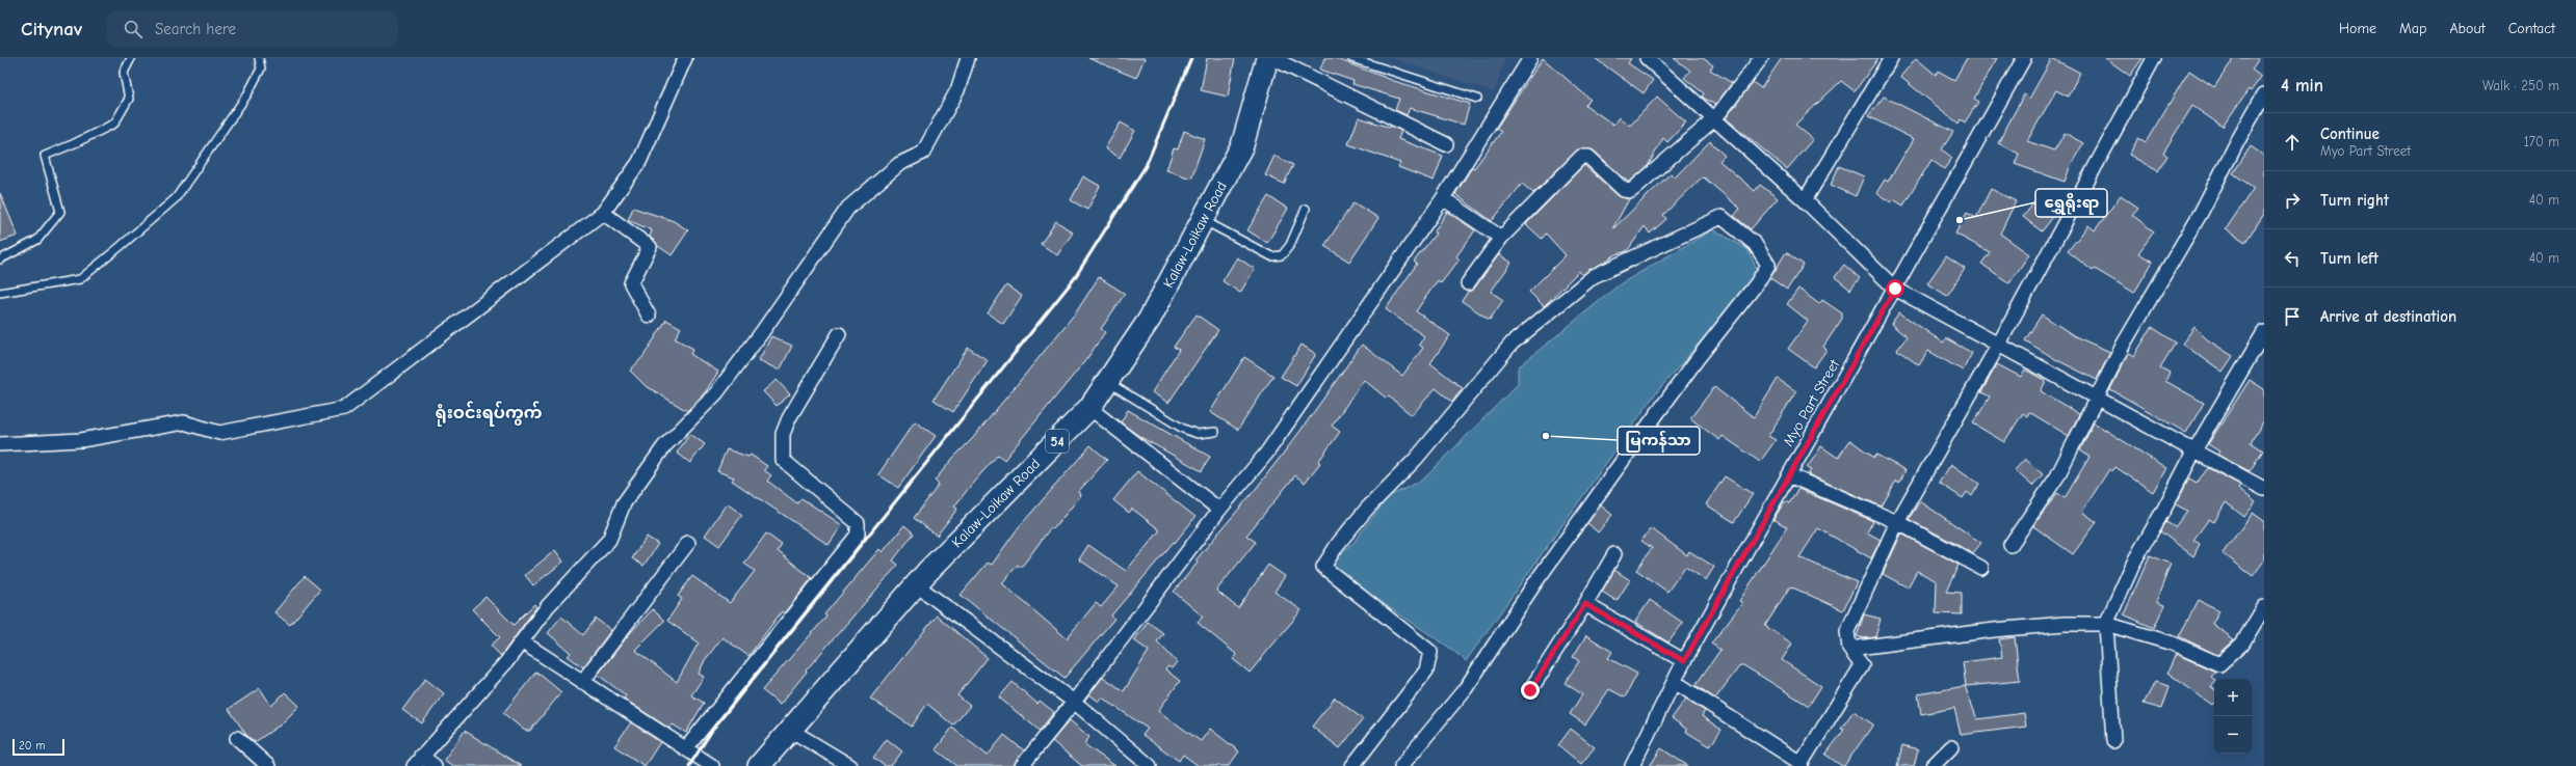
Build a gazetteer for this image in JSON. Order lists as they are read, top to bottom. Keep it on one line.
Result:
{"streets":{"main road":["Kalaw-Loikaw Road","54"],"street":["Myo Part Street"]},"districts":["ရုံးဝင်းရပ်ကွက်"],"places":["ရွှေရိုးရာ","မြကန်သာ"],"scale_bar":"20 m","page":{"header":"Citynav","search":"Search here","nav":["Home","Map","About","Contact"],"heading":["4 min","Walk · 250 m"],"list":[["Continue","Myo Part Street","170 m"],["Turn right","40 m"],["Turn left","40 m"],"Arrive at destination"],"map_buttons":["+","−"],"scale":"20 m"}}
